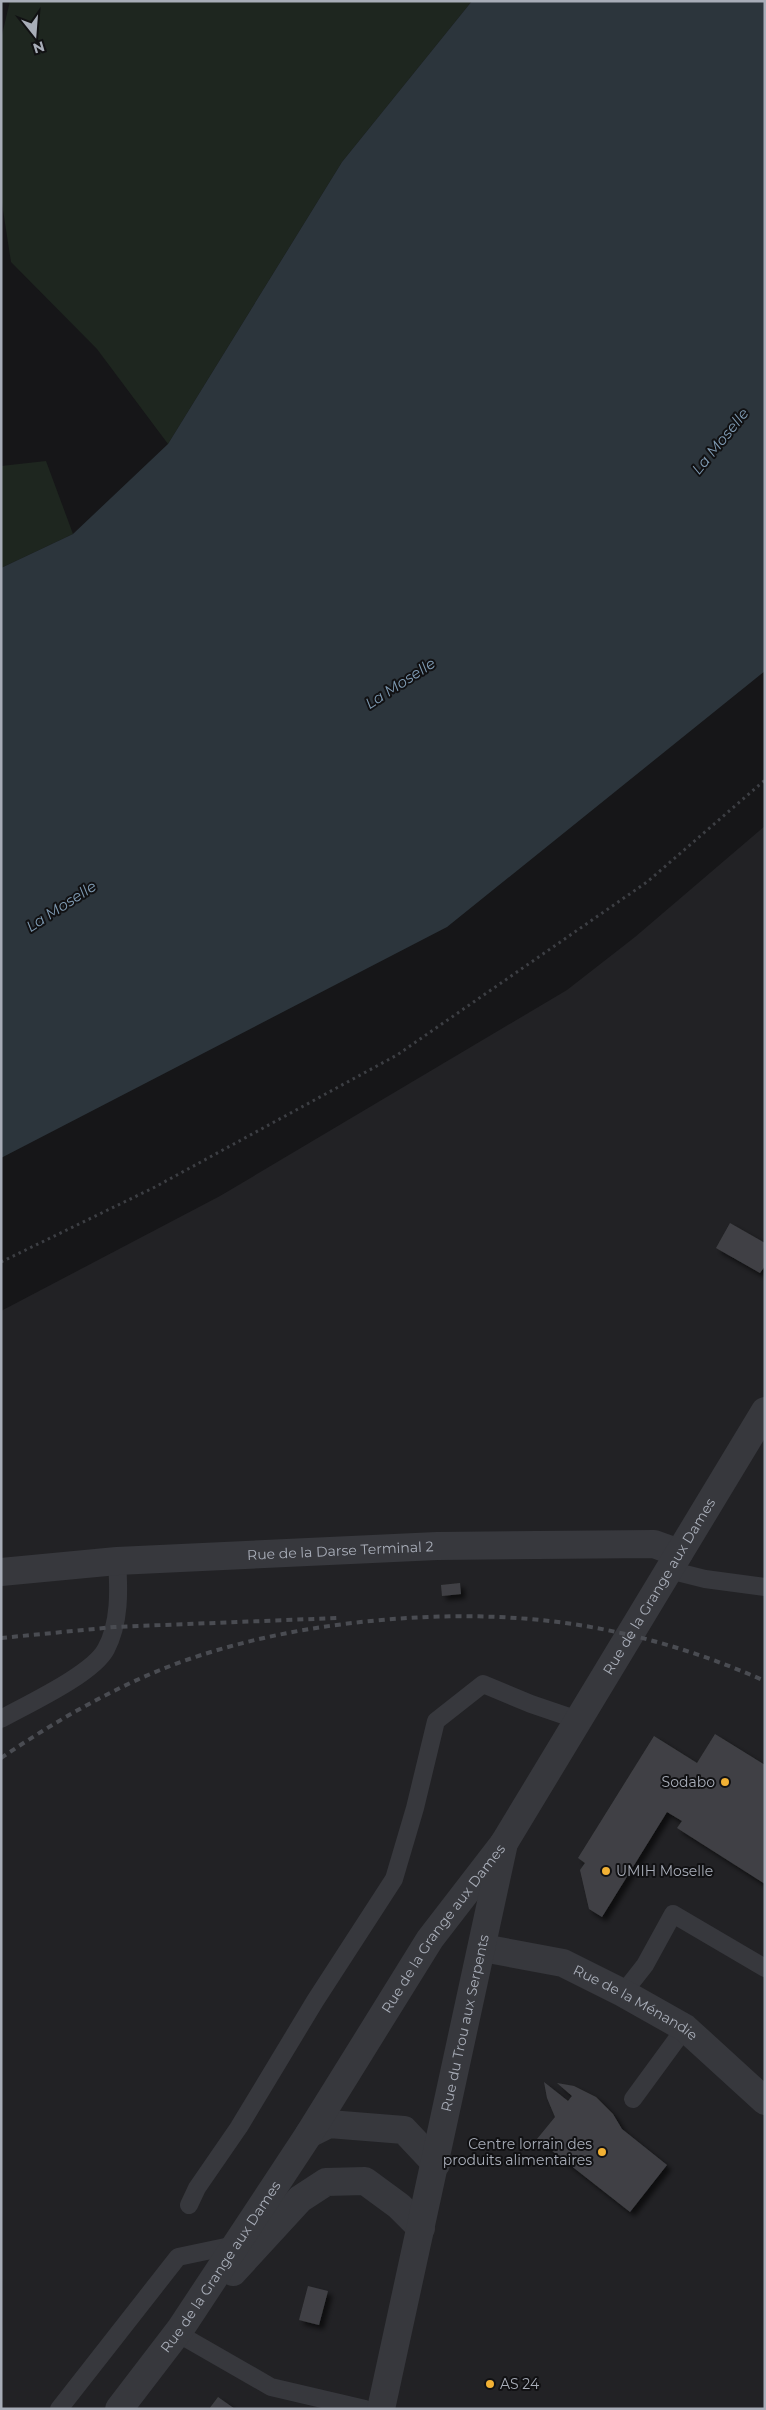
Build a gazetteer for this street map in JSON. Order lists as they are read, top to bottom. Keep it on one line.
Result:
{"streets":{"street":["Rue de la Darse Terminal 2","Rue de la Grange aux Dames","Rue de la Ménandie","Rue du Trou aux Serpents"]},"crossings":[["Rue de la Darse Terminal 2","Rue de la Grange aux Dames"],["Rue de la Grange aux Dames","Rue du Trou aux Serpents"],["Rue de la Ménandie","Rue du Trou aux Serpents"]],"water":["La Moselle"],"places":["Sodabo","UMIH Moselle","Centre lorrain des produits alimentaires","AS 24"],"north":"bottom"}
